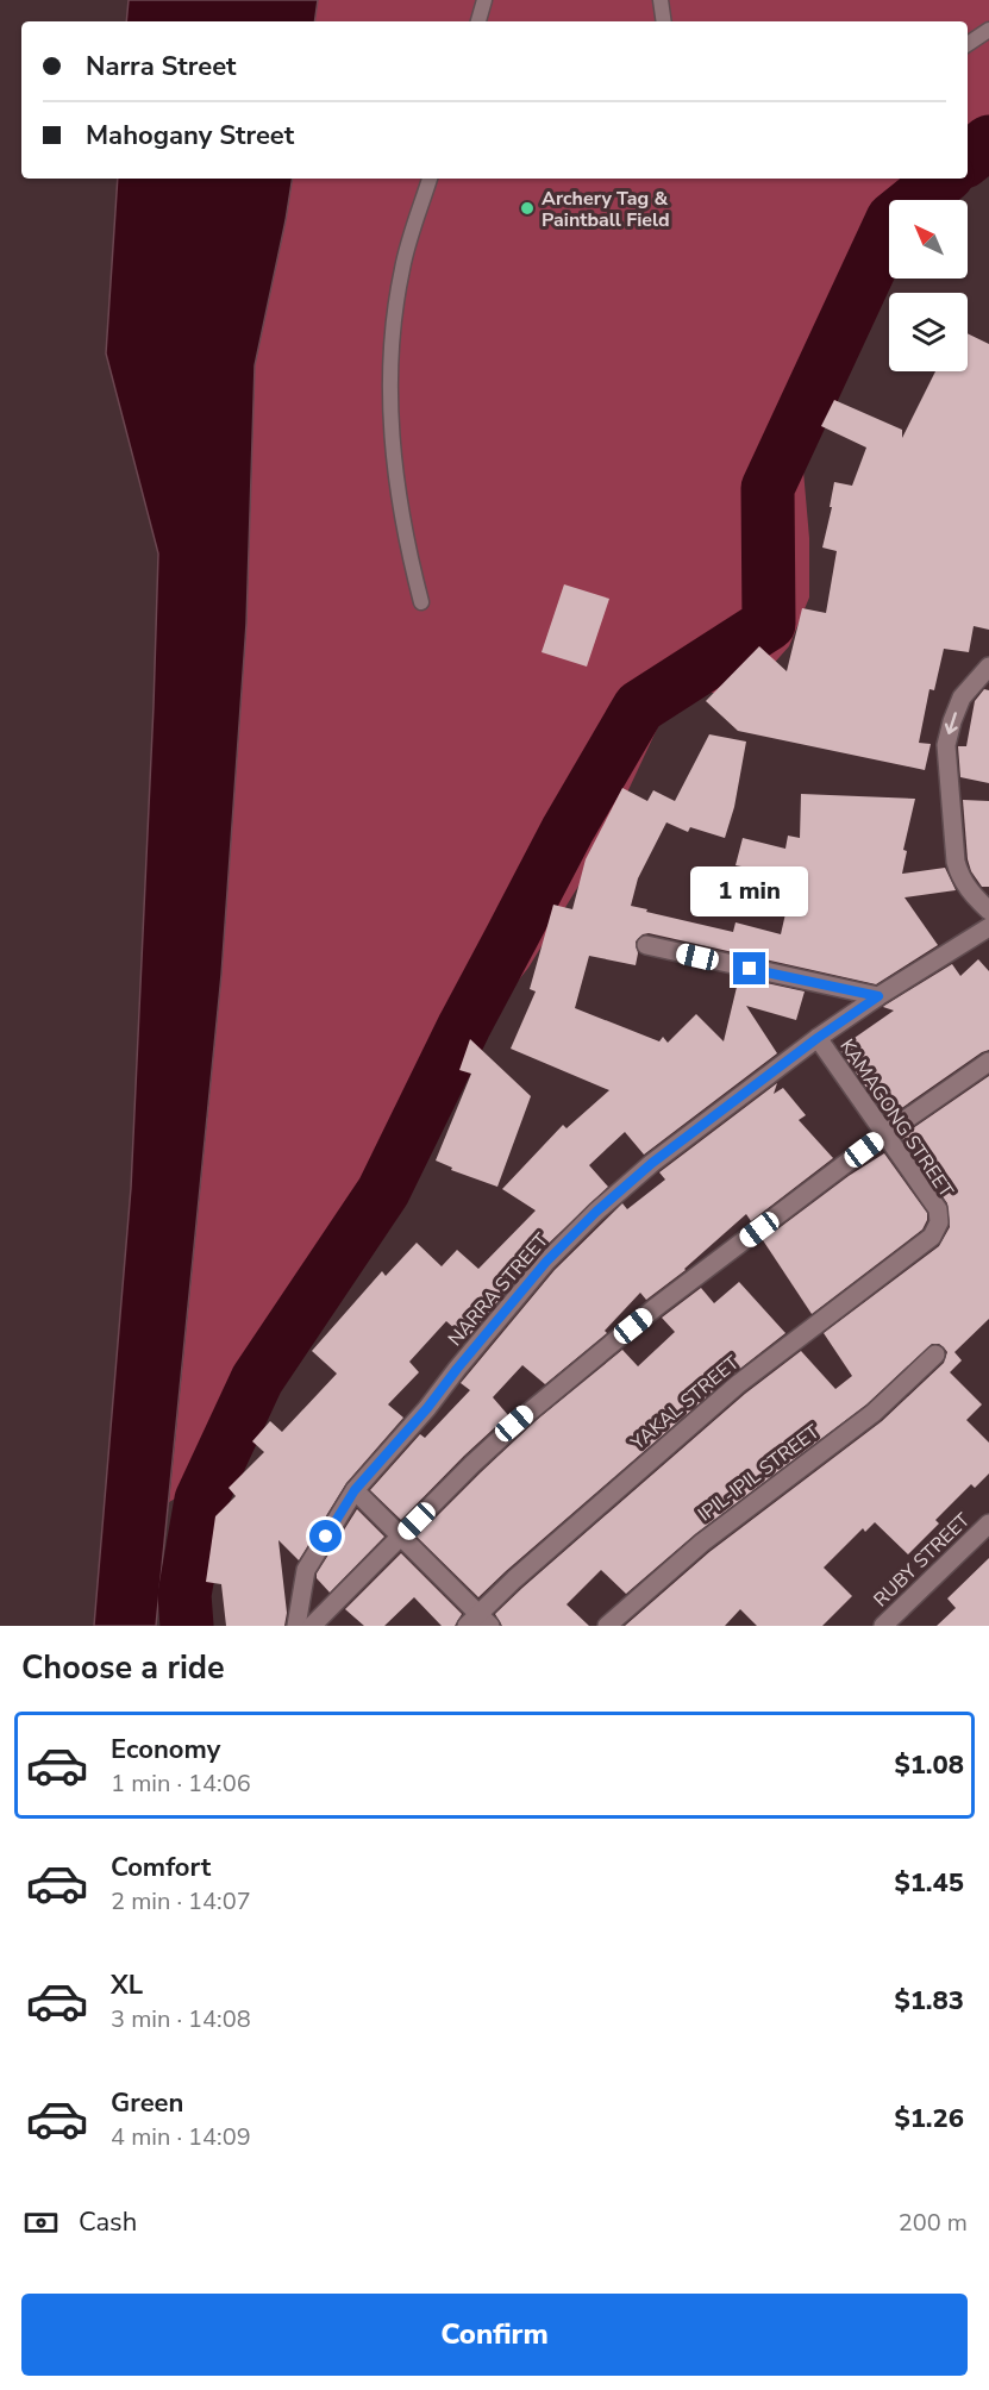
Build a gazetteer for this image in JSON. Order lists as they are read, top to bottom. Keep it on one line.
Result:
{"streets":{"street":["KAMAGONG STREET","NARRA STREET","YAKAL STREET","IPIL-IPIL STREET","RUBY STREET"]},"crossings":[["KAMAGONG STREET","NARRA STREET"],["KAMAGONG STREET","YAKAL STREET"]],"places":["Archery Tag & Paintball Field"],"north":"top left","page":{"banner":["Narra Street","Mahogany Street"],"bubble":"1 min","heading":"Choose a ride","list":[{"name":"Economy","note":"1 min · 14:06","value":"$1.08"},{"name":"Comfort","note":"2 min · 14:07","value":"$1.45"},{"name":"XL","note":"3 min · 14:08","value":"$1.83"},{"name":"Green","note":"4 min · 14:09","value":"$1.26"}],"pay":["Cash","200 m"],"buttons":"Confirm"}}
